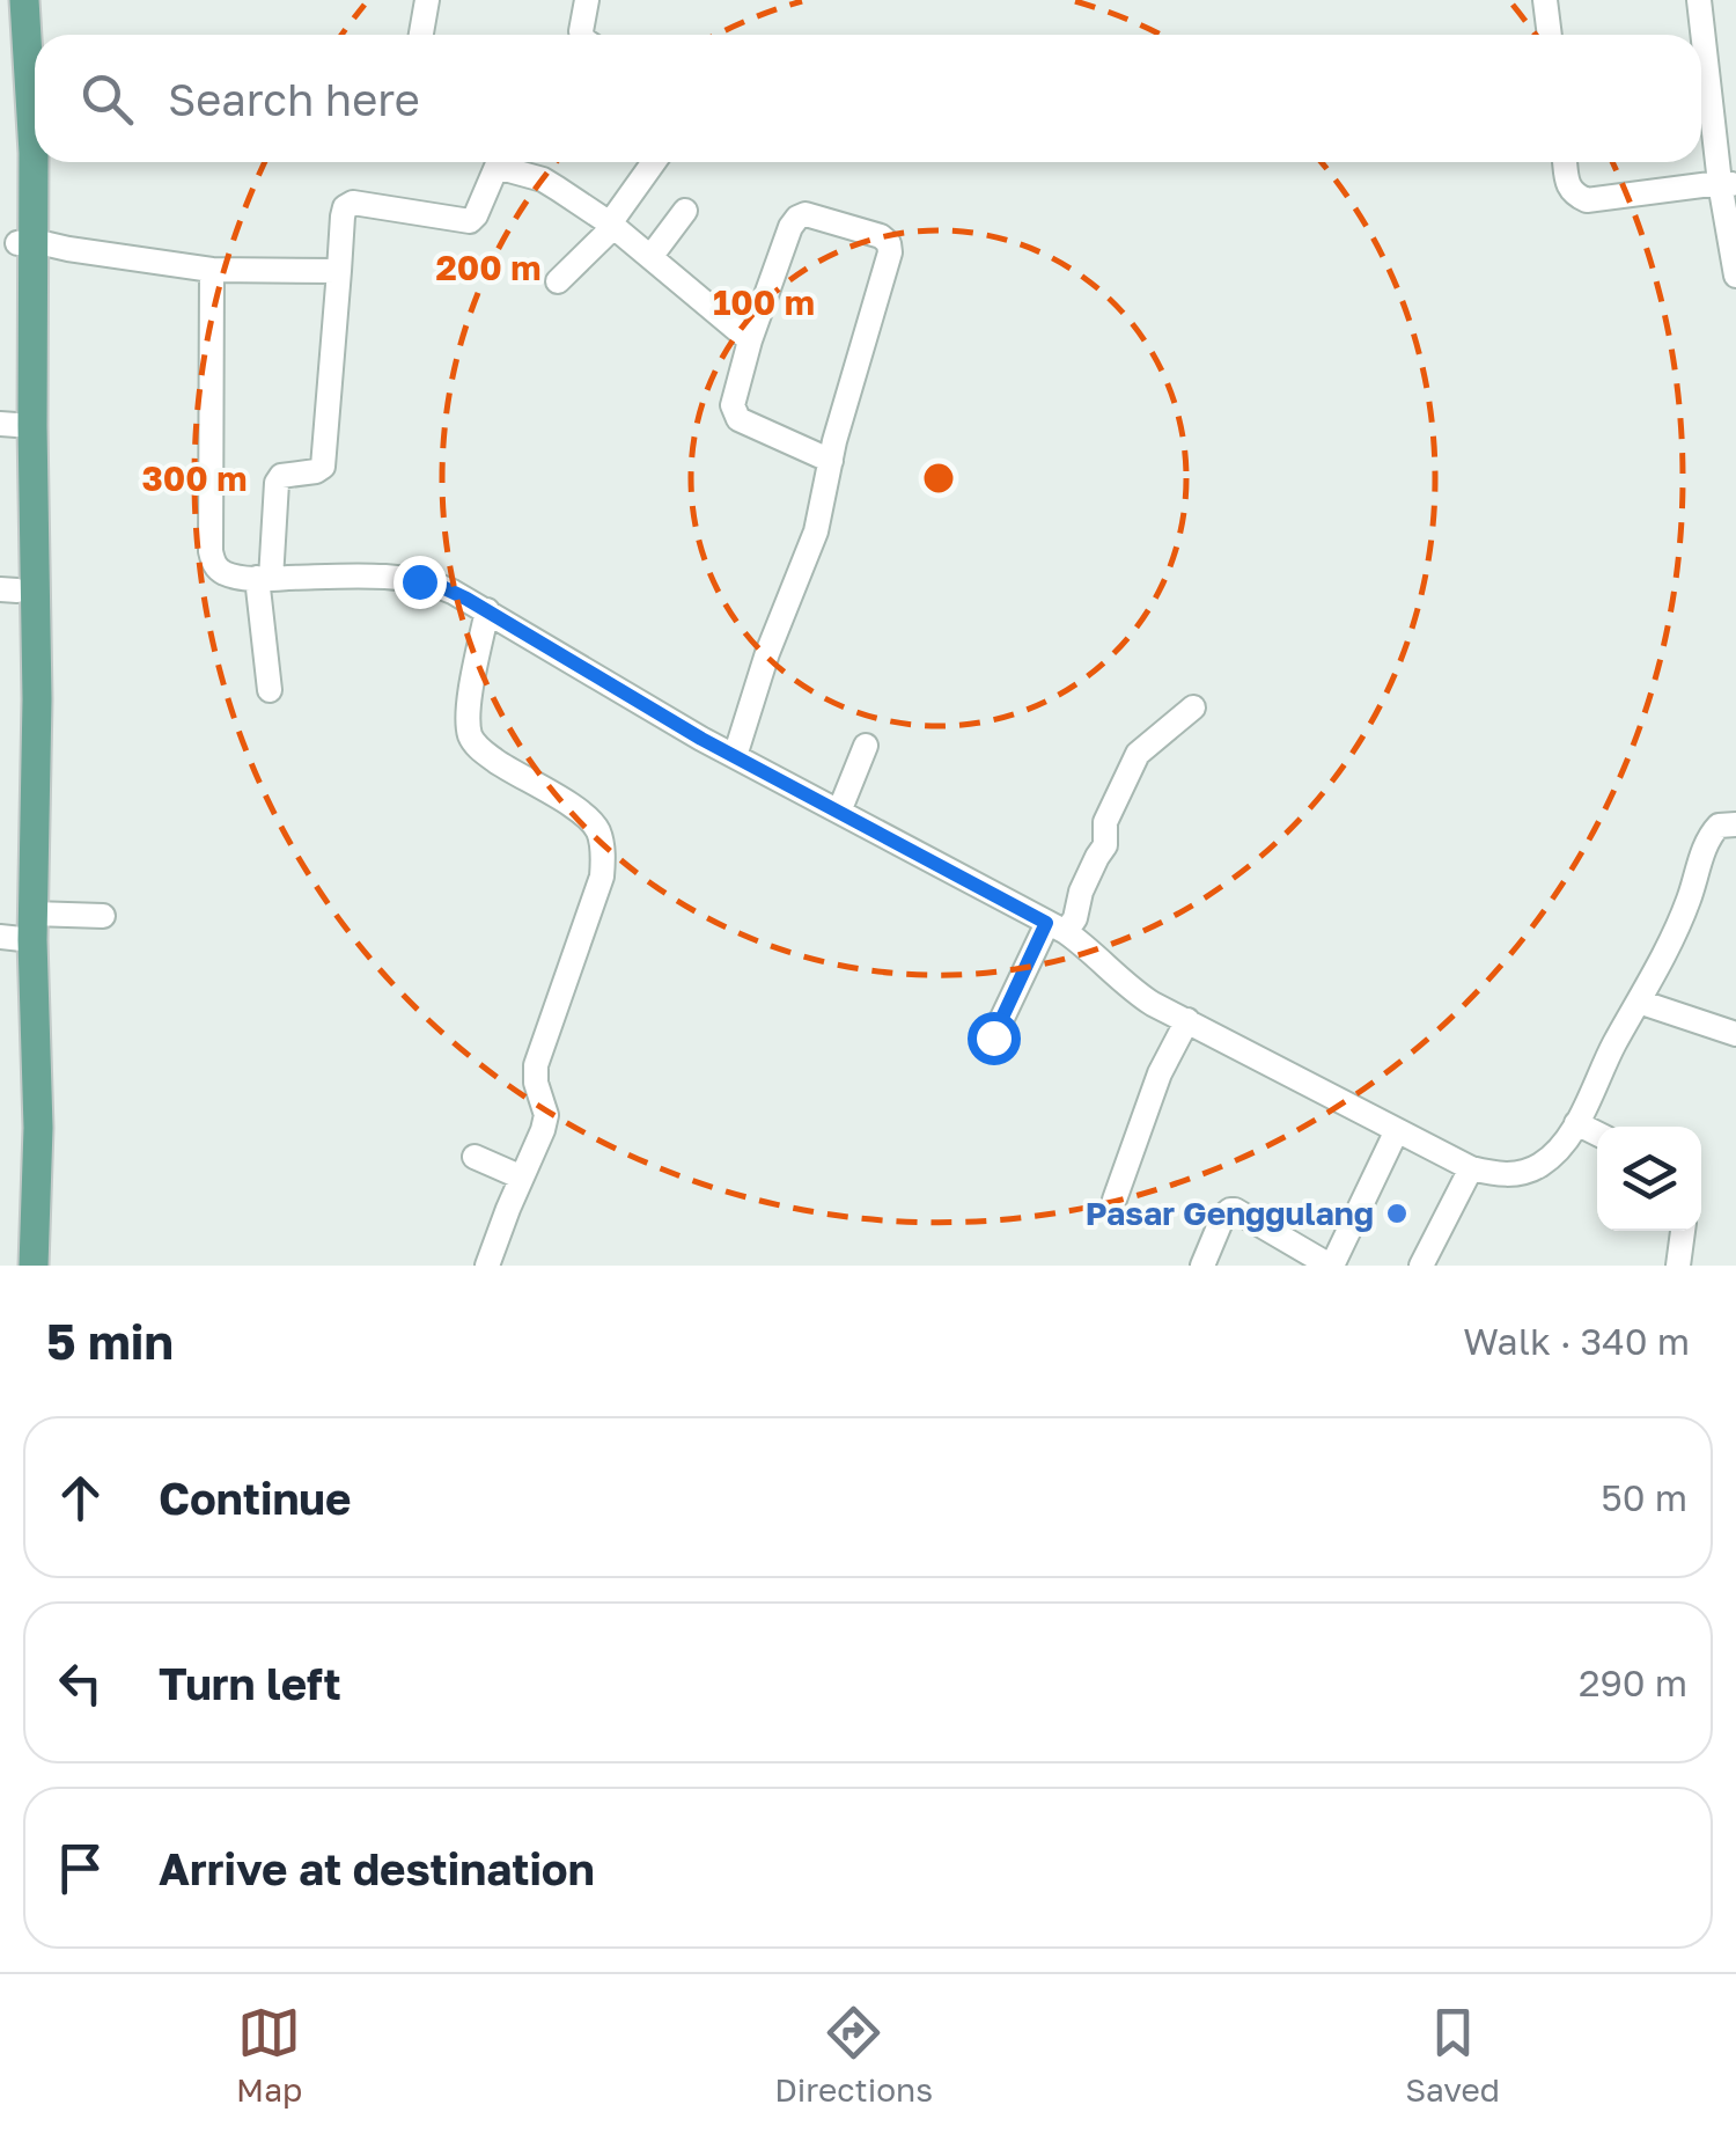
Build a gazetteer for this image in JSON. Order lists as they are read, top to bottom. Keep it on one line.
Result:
{"places":["Pasar Genggulang"],"page":{"search":"Search here","heading":["5 min","Walk · 340 m"],"list":[["Continue","50 m"],["Turn left","290 m"],"Arrive at destination"],"nav":["Map","Directions","Saved"]},"rings":["200 m","100 m","300 m"]}
